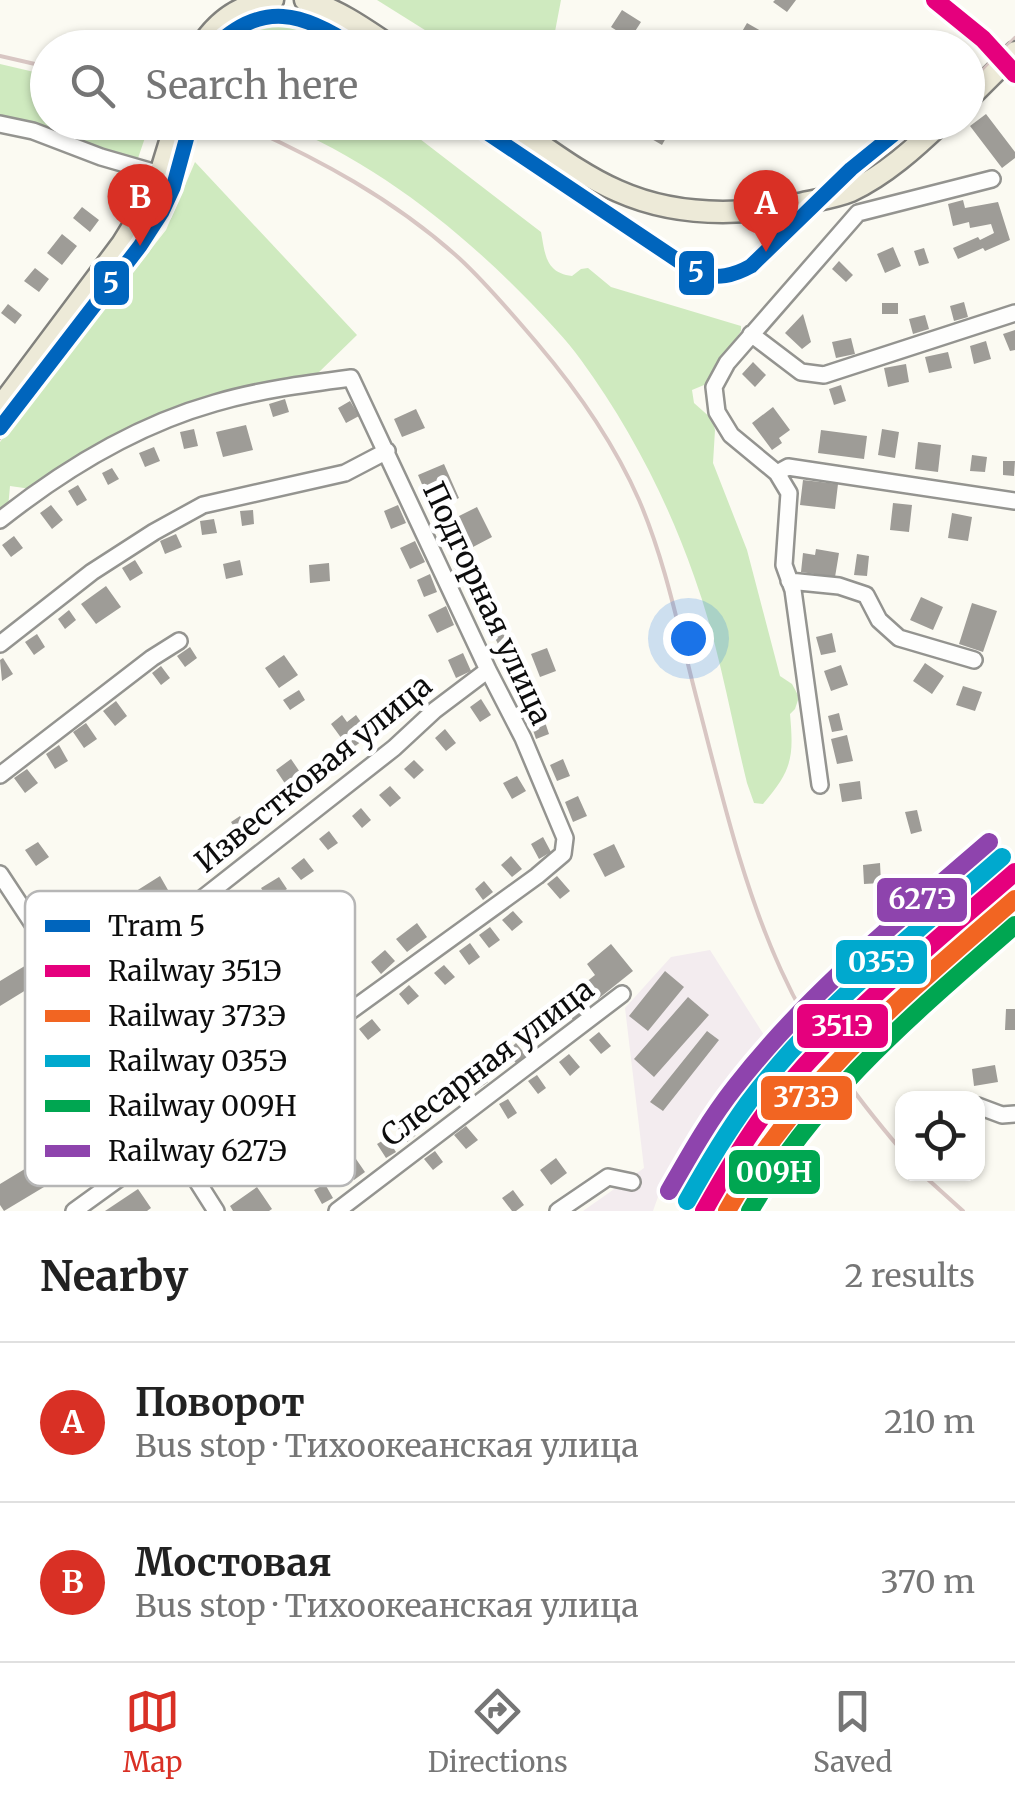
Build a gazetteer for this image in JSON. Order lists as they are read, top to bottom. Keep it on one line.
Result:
{"streets":{"street":["Подгорная улица","Известковая улица","Слесарная улица"]},"crossings":[["Подгорная улица","Известковая улица"]],"lines":["rail line 351Э","tram line 5","rail line 627Э","rail line 035Э","rail line 373Э","rail line 009Н"],"legend":["Tram 5","Railway 351Э","Railway 373Э","Railway 035Э","Railway 009Н","Railway 627Э"],"page":{"search":"Search here","pins":["B","A"],"heading":["Nearby","2 results"],"list":[{"mark":"A","name":"Поворот","note":"Bus stop · Тихоокеанская улица","value":"210 m"},{"mark":"B","name":"Мостовая","note":"Bus stop · Тихоокеанская улица","value":"370 m"}],"nav":["Map","Directions","Saved"]}}
